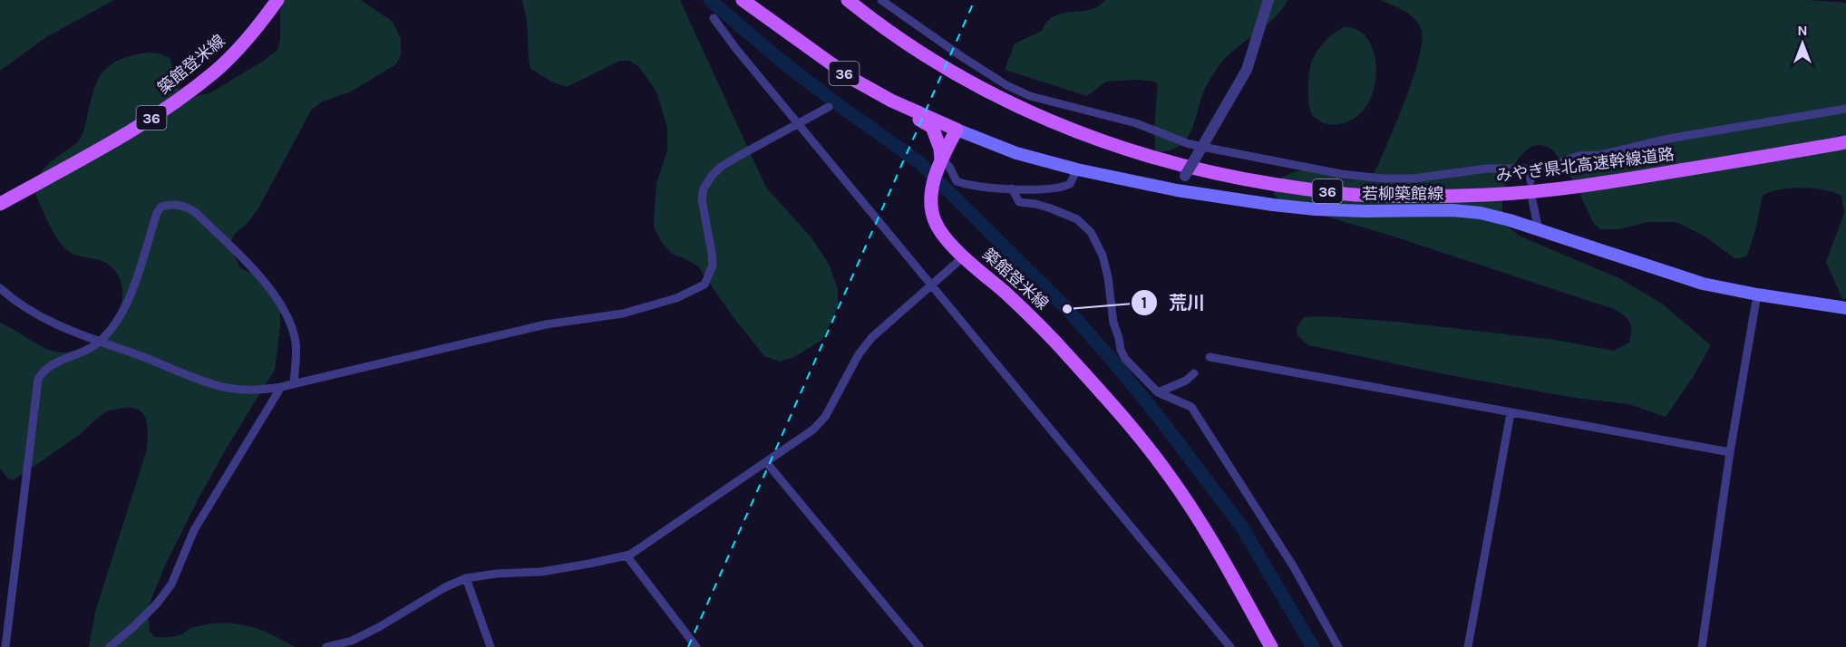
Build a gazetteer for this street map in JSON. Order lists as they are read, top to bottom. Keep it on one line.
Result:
{"streets":{"main road":["築館登米線","36","みやぎ県北高速幹線道路","若柳築館線"]},"crossings":[["築館登米線","36"],["築館登米線","若柳築館線"],["36","若柳築館線"]],"places":["荒川"],"north":"top"}
